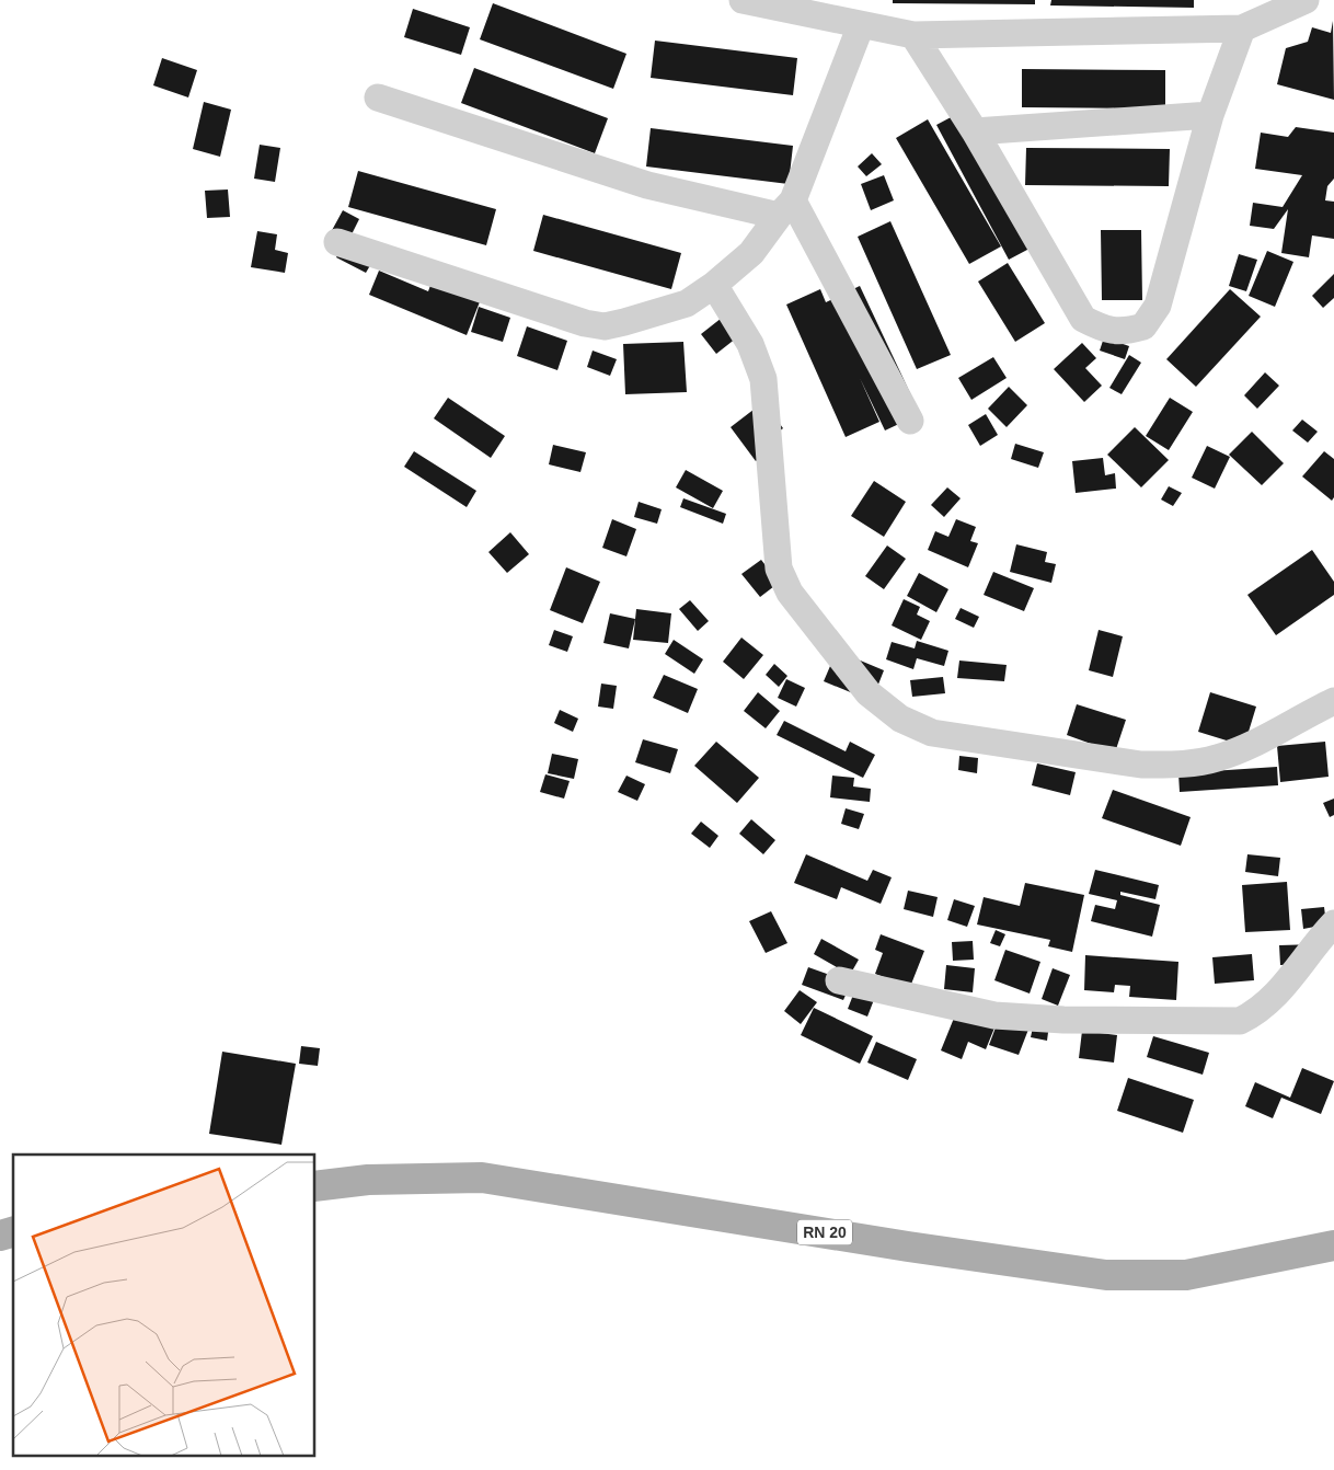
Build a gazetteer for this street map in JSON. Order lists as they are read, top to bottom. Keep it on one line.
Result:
{"streets":{"main road":["RN 20"]}}
